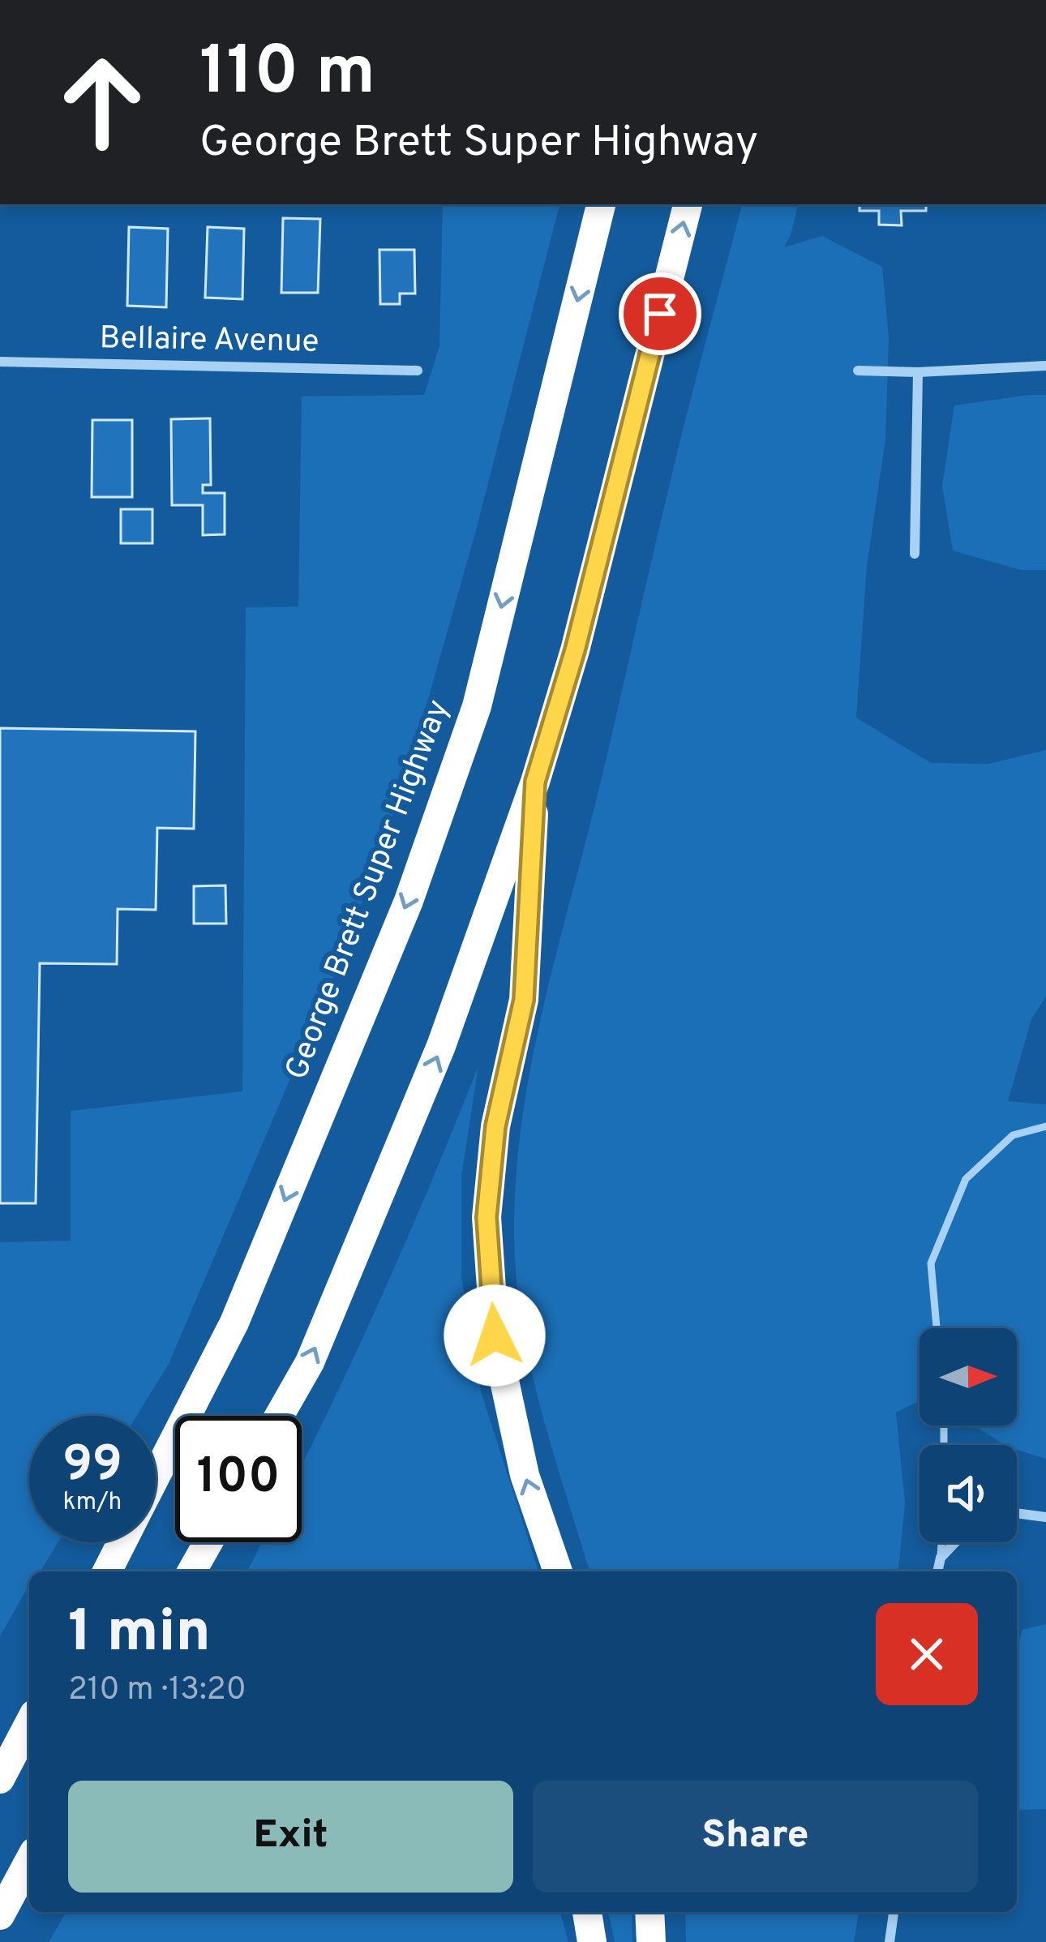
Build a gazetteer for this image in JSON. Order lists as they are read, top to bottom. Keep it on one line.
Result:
{"streets":{"highway":["George Brett Super Highway"],"street":["Bellaire Avenue"]},"north":"right","page":{"turn":["110 m","George Brett Super Highway"],"speed":"99 km/h","limit":"100","heading":["1 min","210 m · 13:20"],"buttons":["Exit","Share"]}}
